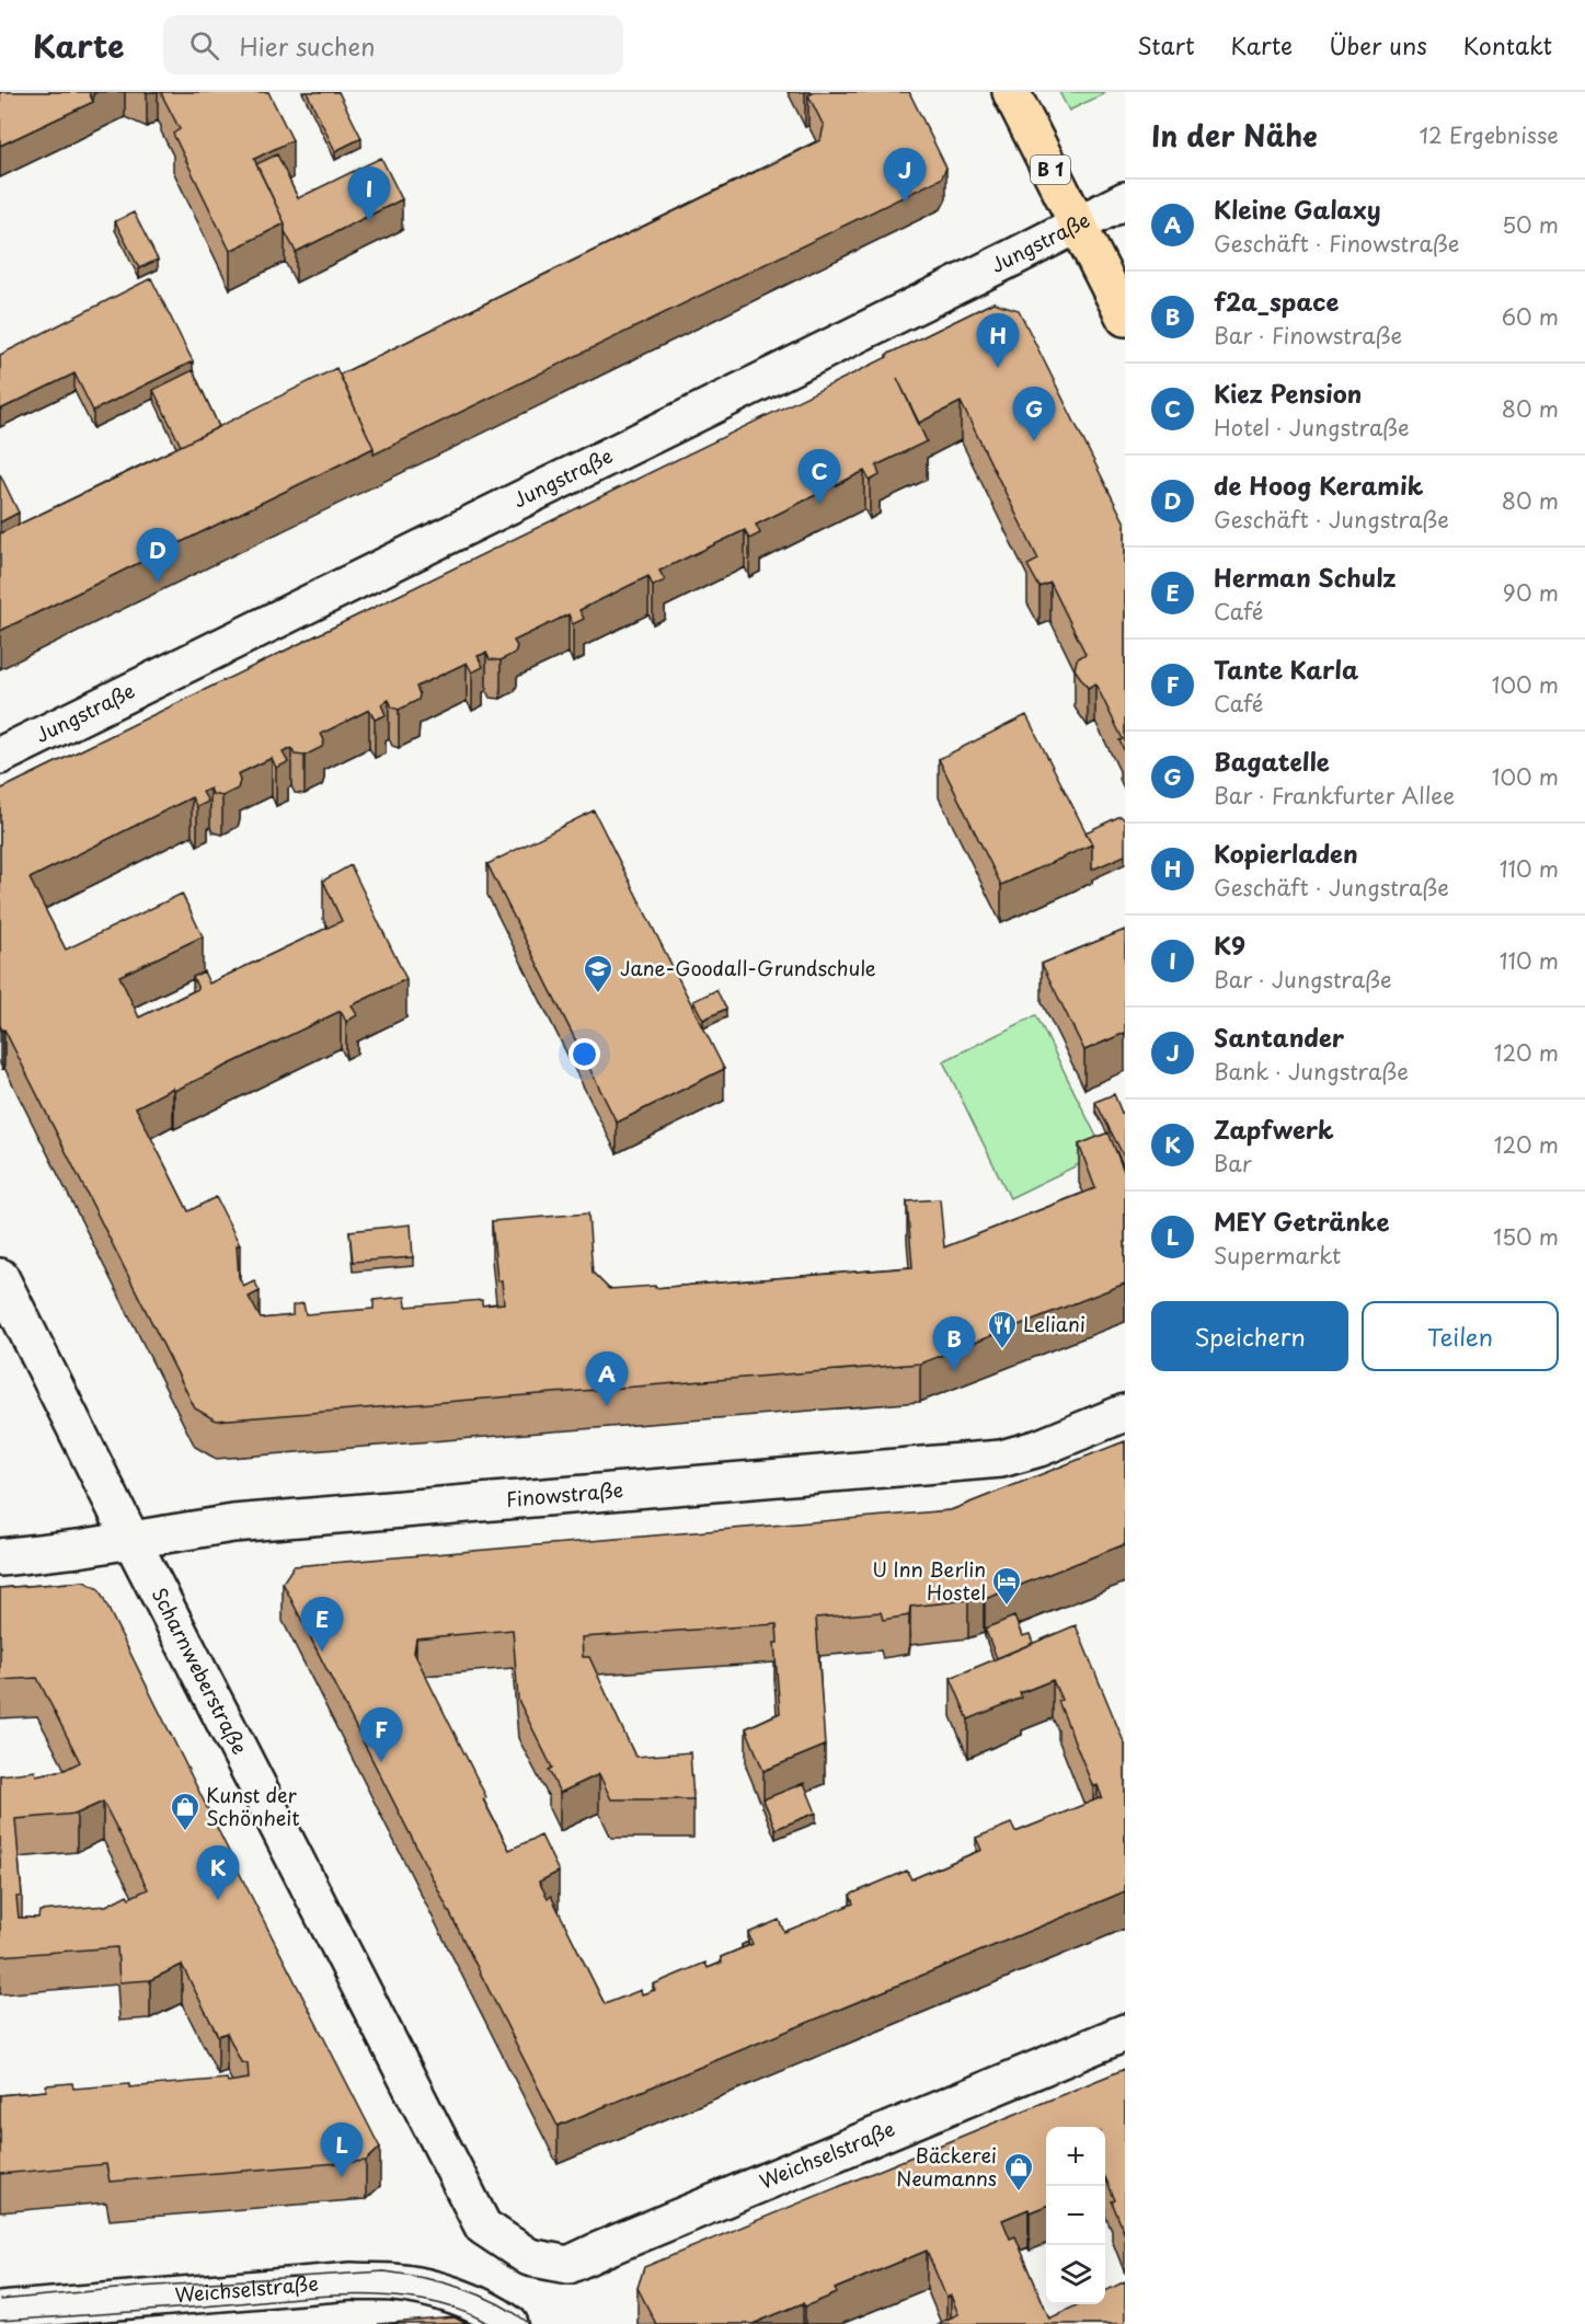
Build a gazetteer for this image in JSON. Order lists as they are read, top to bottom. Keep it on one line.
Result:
{"streets":{"main road":["B 1"],"street":["Jungstraße","Finowstraße","Scharnweberstraße","Weichselstraße"]},"crossings":[["B 1","Jungstraße"],["Finowstraße","Scharnweberstraße"],["Scharnweberstraße","Weichselstraße"]],"places":{"school or university":["Jane-Goodall-Grundschule"],"restaurant":["Leliani"],"hotel":["U Inn Berlin Hostel"],"shop":["Kunst der Schönheit","Bäckerei Neumanns"]},"page":{"header":"Karte","search":"Hier suchen","nav":["Start","Karte","Über uns","Kontakt"],"heading":["In der Nähe","12 Ergebnisse"],"pins":["J","I","H","G","C","D","B","A","E","F","K","L"],"list":[{"mark":"A","name":"Kleine Galaxy","note":"Geschäft · Finowstraße","value":"50 m"},{"mark":"B","name":"f2a_space","note":"Bar · Finowstraße","value":"60 m"},{"mark":"C","name":"Kiez Pension","note":"Hotel · Jungstraße","value":"80 m"},{"mark":"D","name":"de Hoog Keramik","note":"Geschäft · Jungstraße","value":"80 m"},{"mark":"E","name":"Herman Schulz","note":"Café","value":"90 m"},{"mark":"F","name":"Tante Karla","note":"Café","value":"100 m"},{"mark":"G","name":"Bagatelle","note":"Bar · Frankfurter Allee","value":"100 m"},{"mark":"H","name":"Kopierladen","note":"Geschäft · Jungstraße","value":"110 m"},{"mark":"I","name":"K9","note":"Bar · Jungstraße","value":"110 m"},{"mark":"J","name":"Santander","note":"Bank · Jungstraße","value":"120 m"},{"mark":"K","name":"Zapfwerk","note":"Bar","value":"120 m"},{"mark":"L","name":"MEY Getränke","note":"Supermarkt","value":"150 m"}],"buttons":["Speichern","Teilen"],"map_buttons":["+","−"]}}
